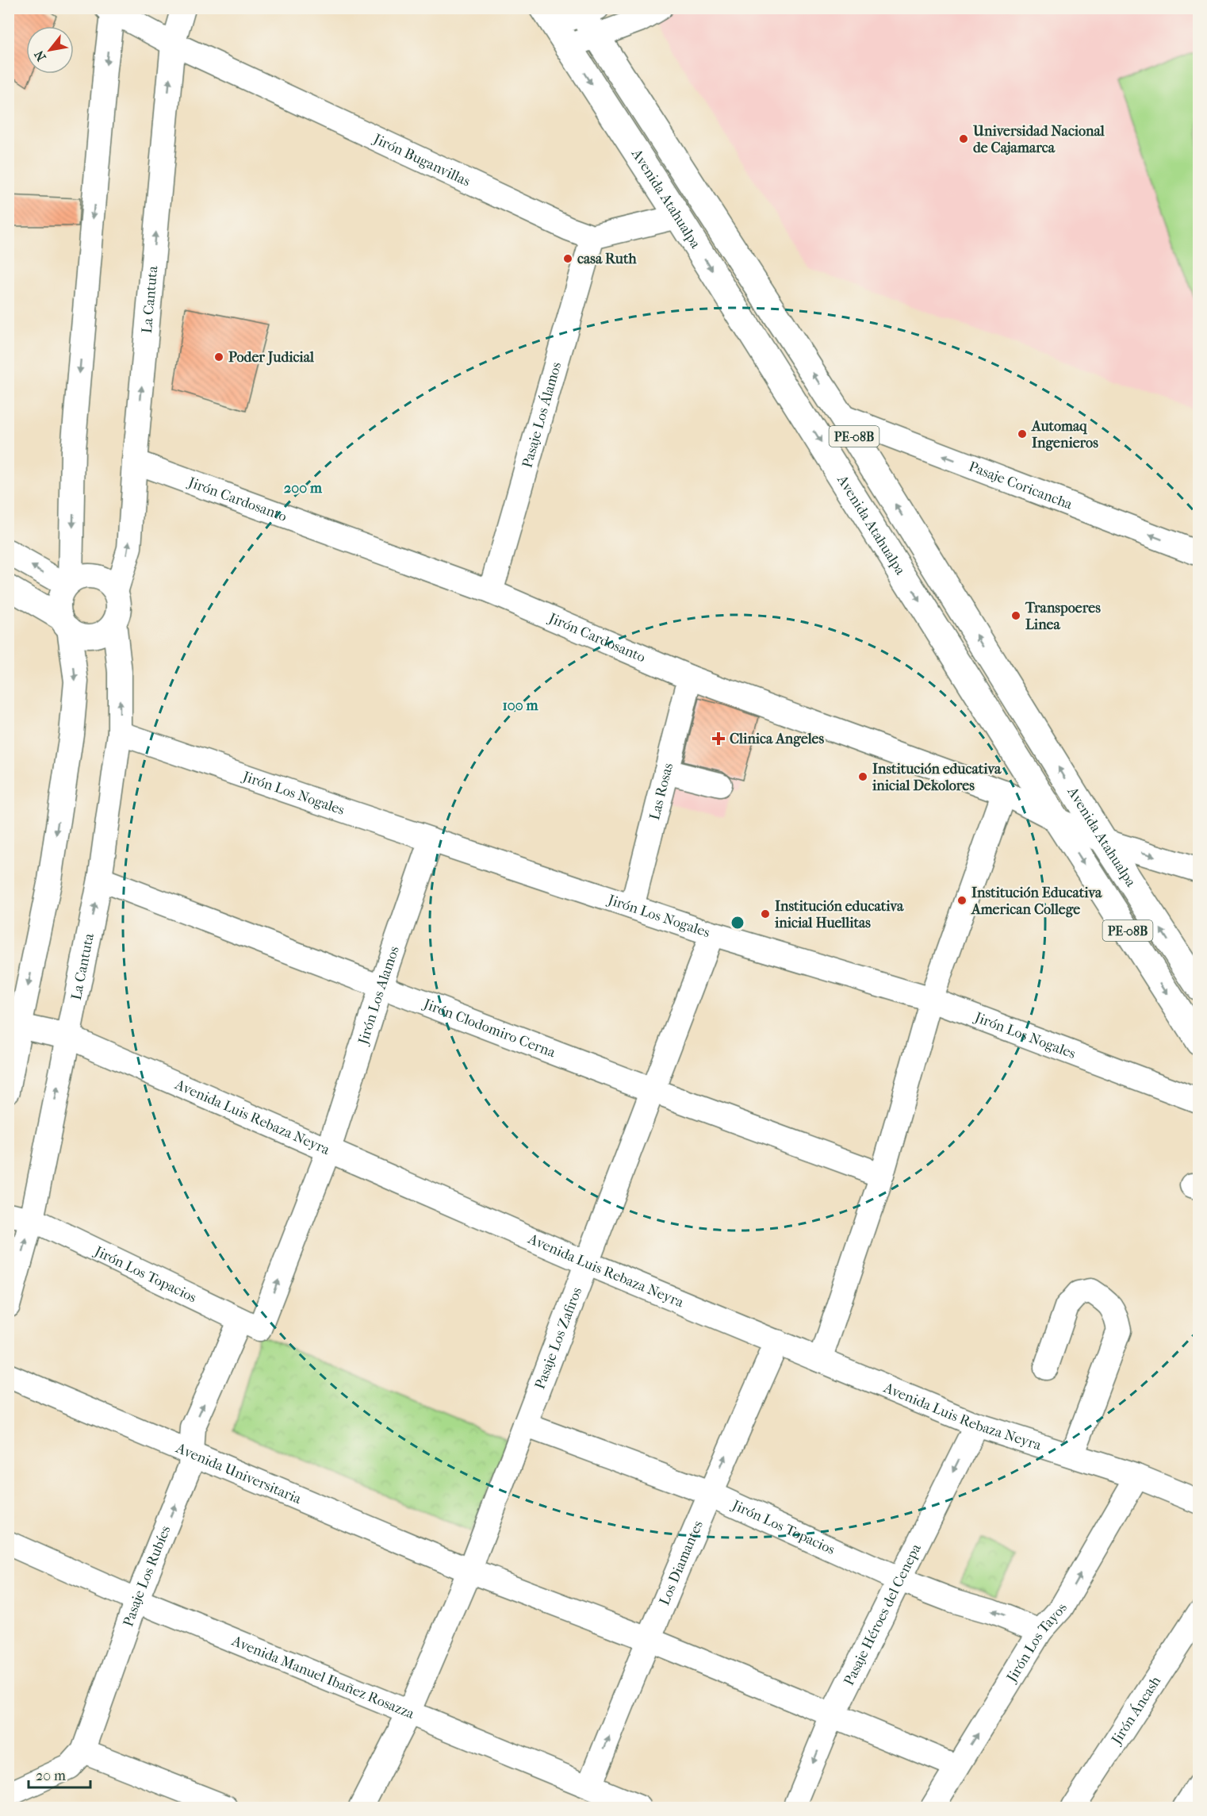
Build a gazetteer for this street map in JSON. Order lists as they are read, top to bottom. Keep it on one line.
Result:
{"streets":{"main road":["Avenida Atahualpa","PE-08B"],"street":["Jirón Buganvillas","La Cantuta","Pasaje Los Álamos","Pasaje Coricancha","Jirón Cardosanto","Las Rosas","Jirón Los Nogales","Jirón Los Alamos","Jirón Clodomiro Cerna","Avenida Luis Rebaza Neyra","Jirón Los Topacios","Pasaje Los Zafiros","Avenida Universitaria","Los Diamantes","Pasaje Los Rubíes","Pasaje Héroes del Cenepa","Jirón Los Tayos","Avenida Manuel Ibañez Rosazza","Jirón Áncash"]},"crossings":[["Jirón Buganvillas","La Cantuta"],["Jirón Buganvillas","Pasaje Los Álamos"],["Avenida Atahualpa","Pasaje Coricancha"],["Avenida Atahualpa","Jirón Cardosanto"],["La Cantuta","Jirón Cardosanto"],["La Cantuta","Jirón Los Nogales"],["La Cantuta","Jirón Clodomiro Cerna"],["La Cantuta","Avenida Luis Rebaza Neyra"],["La Cantuta","Jirón Los Topacios"],["Pasaje Los Álamos","Jirón Cardosanto"],["Jirón Cardosanto","Las Rosas"],["Las Rosas","Jirón Los Nogales"],["Jirón Los Nogales","Jirón Los Alamos"],["Jirón Los Nogales","Pasaje Los Zafiros"],["Jirón Los Alamos","Jirón Clodomiro Cerna"],["Jirón Los Alamos","Avenida Luis Rebaza Neyra"],["Jirón Los Alamos","Jirón Los Topacios"],["Jirón Los Alamos","Pasaje Los Rubíes"],["Jirón Clodomiro Cerna","Pasaje Los Zafiros"],["Avenida Luis Rebaza Neyra","Pasaje Los Zafiros"],["Avenida Luis Rebaza Neyra","Los Diamantes"],["Avenida Luis Rebaza Neyra","Pasaje Héroes del Cenepa"],["Avenida Luis Rebaza Neyra","Jirón Los Tayos"],["Jirón Los Topacios","Pasaje Los Zafiros"],["Jirón Los Topacios","Los Diamantes"],["Jirón Los Topacios","Pasaje Los Rubíes"],["Jirón Los Topacios","Pasaje Héroes del Cenepa"],["Jirón Los Topacios","Jirón Los Tayos"],["Pasaje Los Zafiros","Avenida Universitaria"],["Pasaje Los Zafiros","Avenida Manuel Ibañez Rosazza"],["Avenida Universitaria","Los Diamantes"],["Avenida Universitaria","Pasaje Los Rubíes"],["Avenida Universitaria","Pasaje Héroes del Cenepa"],["Avenida Universitaria","Jirón Los Tayos"],["Los Diamantes","Avenida Manuel Ibañez Rosazza"],["Pasaje Los Rubíes","Avenida Manuel Ibañez Rosazza"]],"one_way":["Pasaje Coricancha","Jirón Los Alamos","Los Diamantes","Pasaje Los Rubíes","Pasaje Héroes del Cenepa","Jirón Los Tayos"],"places":{"other":["Universidad Nacional de Cajamarca","casa Ruth","Poder Judicial","Automaq Ingenieros","Transpoeres Linea","Institución educativa inicial Dekolores","Institución Educativa American College","Institución educativa inicial Huellitas"],"health":["Clinica Angeles"]},"scale_bar":"20 m","north":"bottom left","rings":["200 m","100 m"]}
